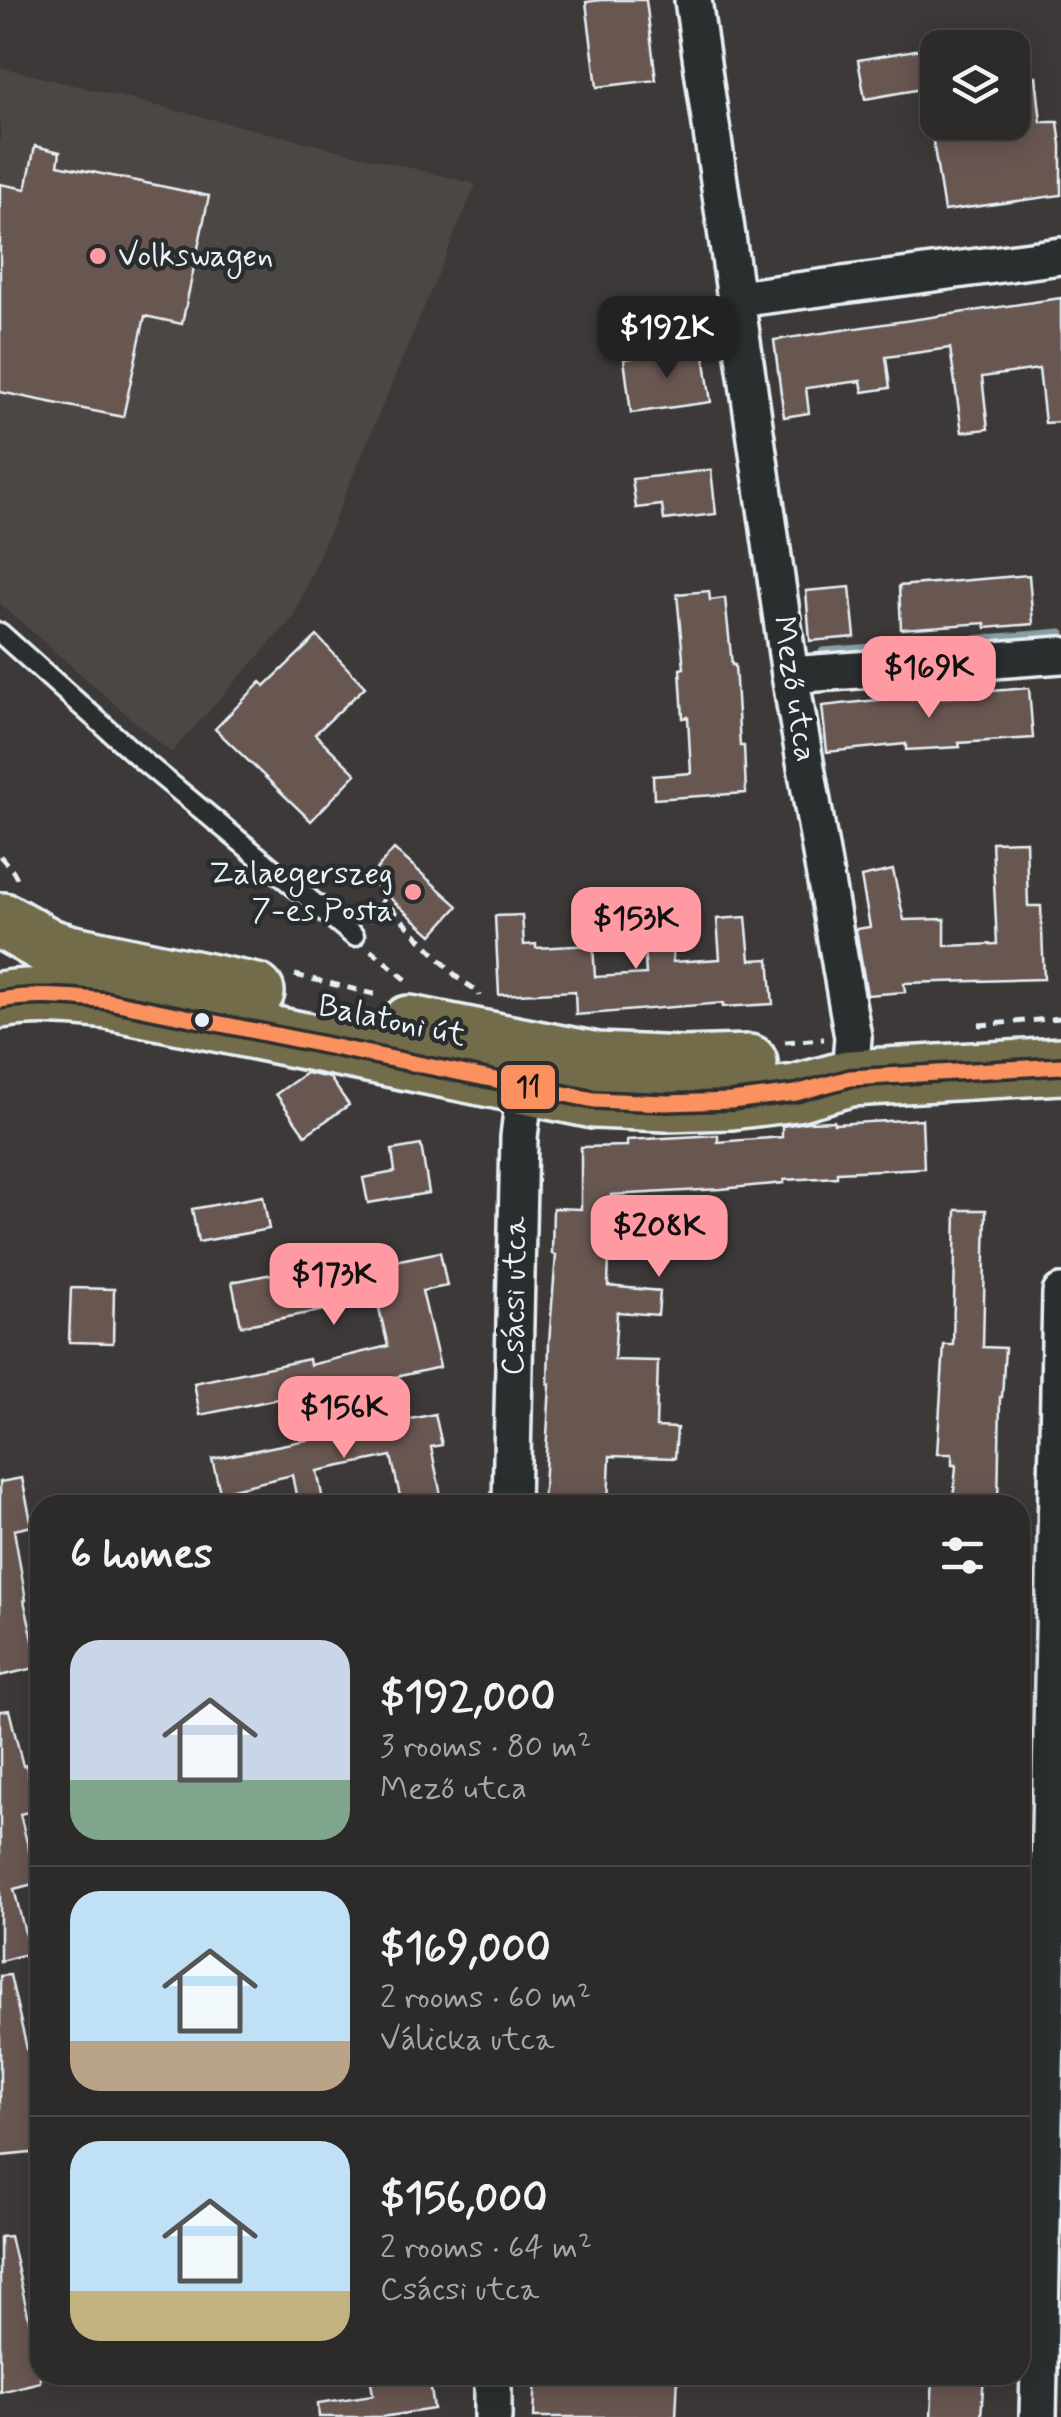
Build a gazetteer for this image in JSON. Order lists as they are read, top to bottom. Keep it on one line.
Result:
{"streets":{"main road":["Balatoni út"],"street":["Mező utca","Csácsi utca"]},"crossings":[["Mező utca","Balatoni út"],["Balatoni út","Csácsi utca"]],"places":["Volkswagen","Zalaegerszeg 7-es Posta"],"lines":["transit line 11"],"page":{"price":["$192K","$169K","$153K","$208K","$173K","$156K"],"heading":"6 homes","list":[{"name":"$192,000","note":"3 rooms · 80 m² · Mező utca"},{"name":"$169,000","note":"2 rooms · 60 m² · Válicka utca"},{"name":"$156,000","note":"2 rooms · 64 m² · Csácsi utca"}]}}
